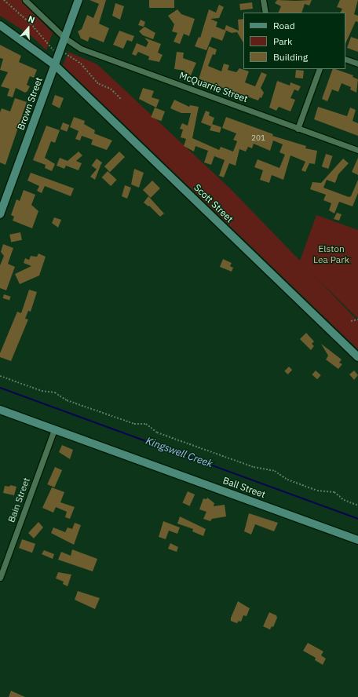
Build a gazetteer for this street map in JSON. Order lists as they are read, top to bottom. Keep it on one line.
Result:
{"streets":{"street":["McQuarrie Street","Brown Street","Scott Street","Ball Street","Bain Street"]},"crossings":[["McQuarrie Street","Brown Street"],["Brown Street","Scott Street"],["Ball Street","Bain Street"]],"water":["Kingswell Creek"],"parks":["Elston Lea Park"],"house_numbers":["201"],"legend":["Road","Park","Building"],"north":"top"}
